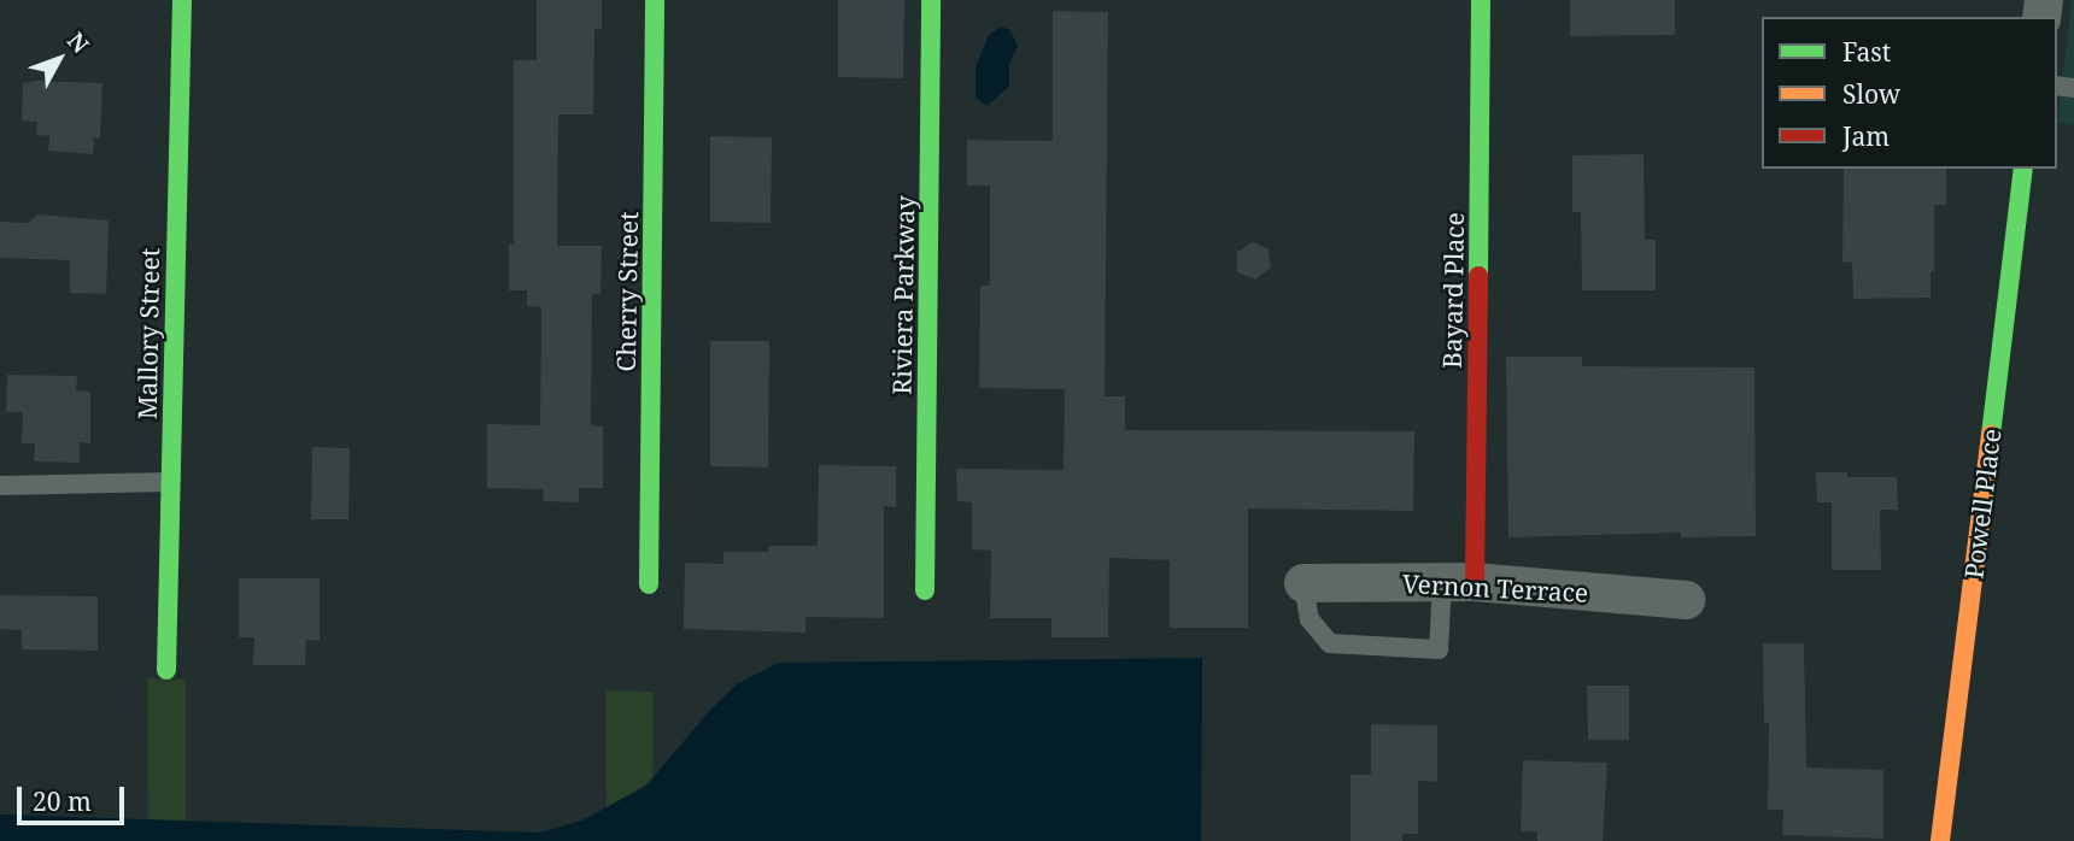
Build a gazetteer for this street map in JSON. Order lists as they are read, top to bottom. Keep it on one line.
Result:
{"streets":{"street":["Bayard Place","Cherry Street","Riviera Parkway","Mallory Street","Powell Place","Vernon Terrace"]},"crossings":[["Bayard Place","Vernon Terrace"]],"legend":["Fast","Slow","Jam"],"scale_bar":"20 m","north":"top right"}
